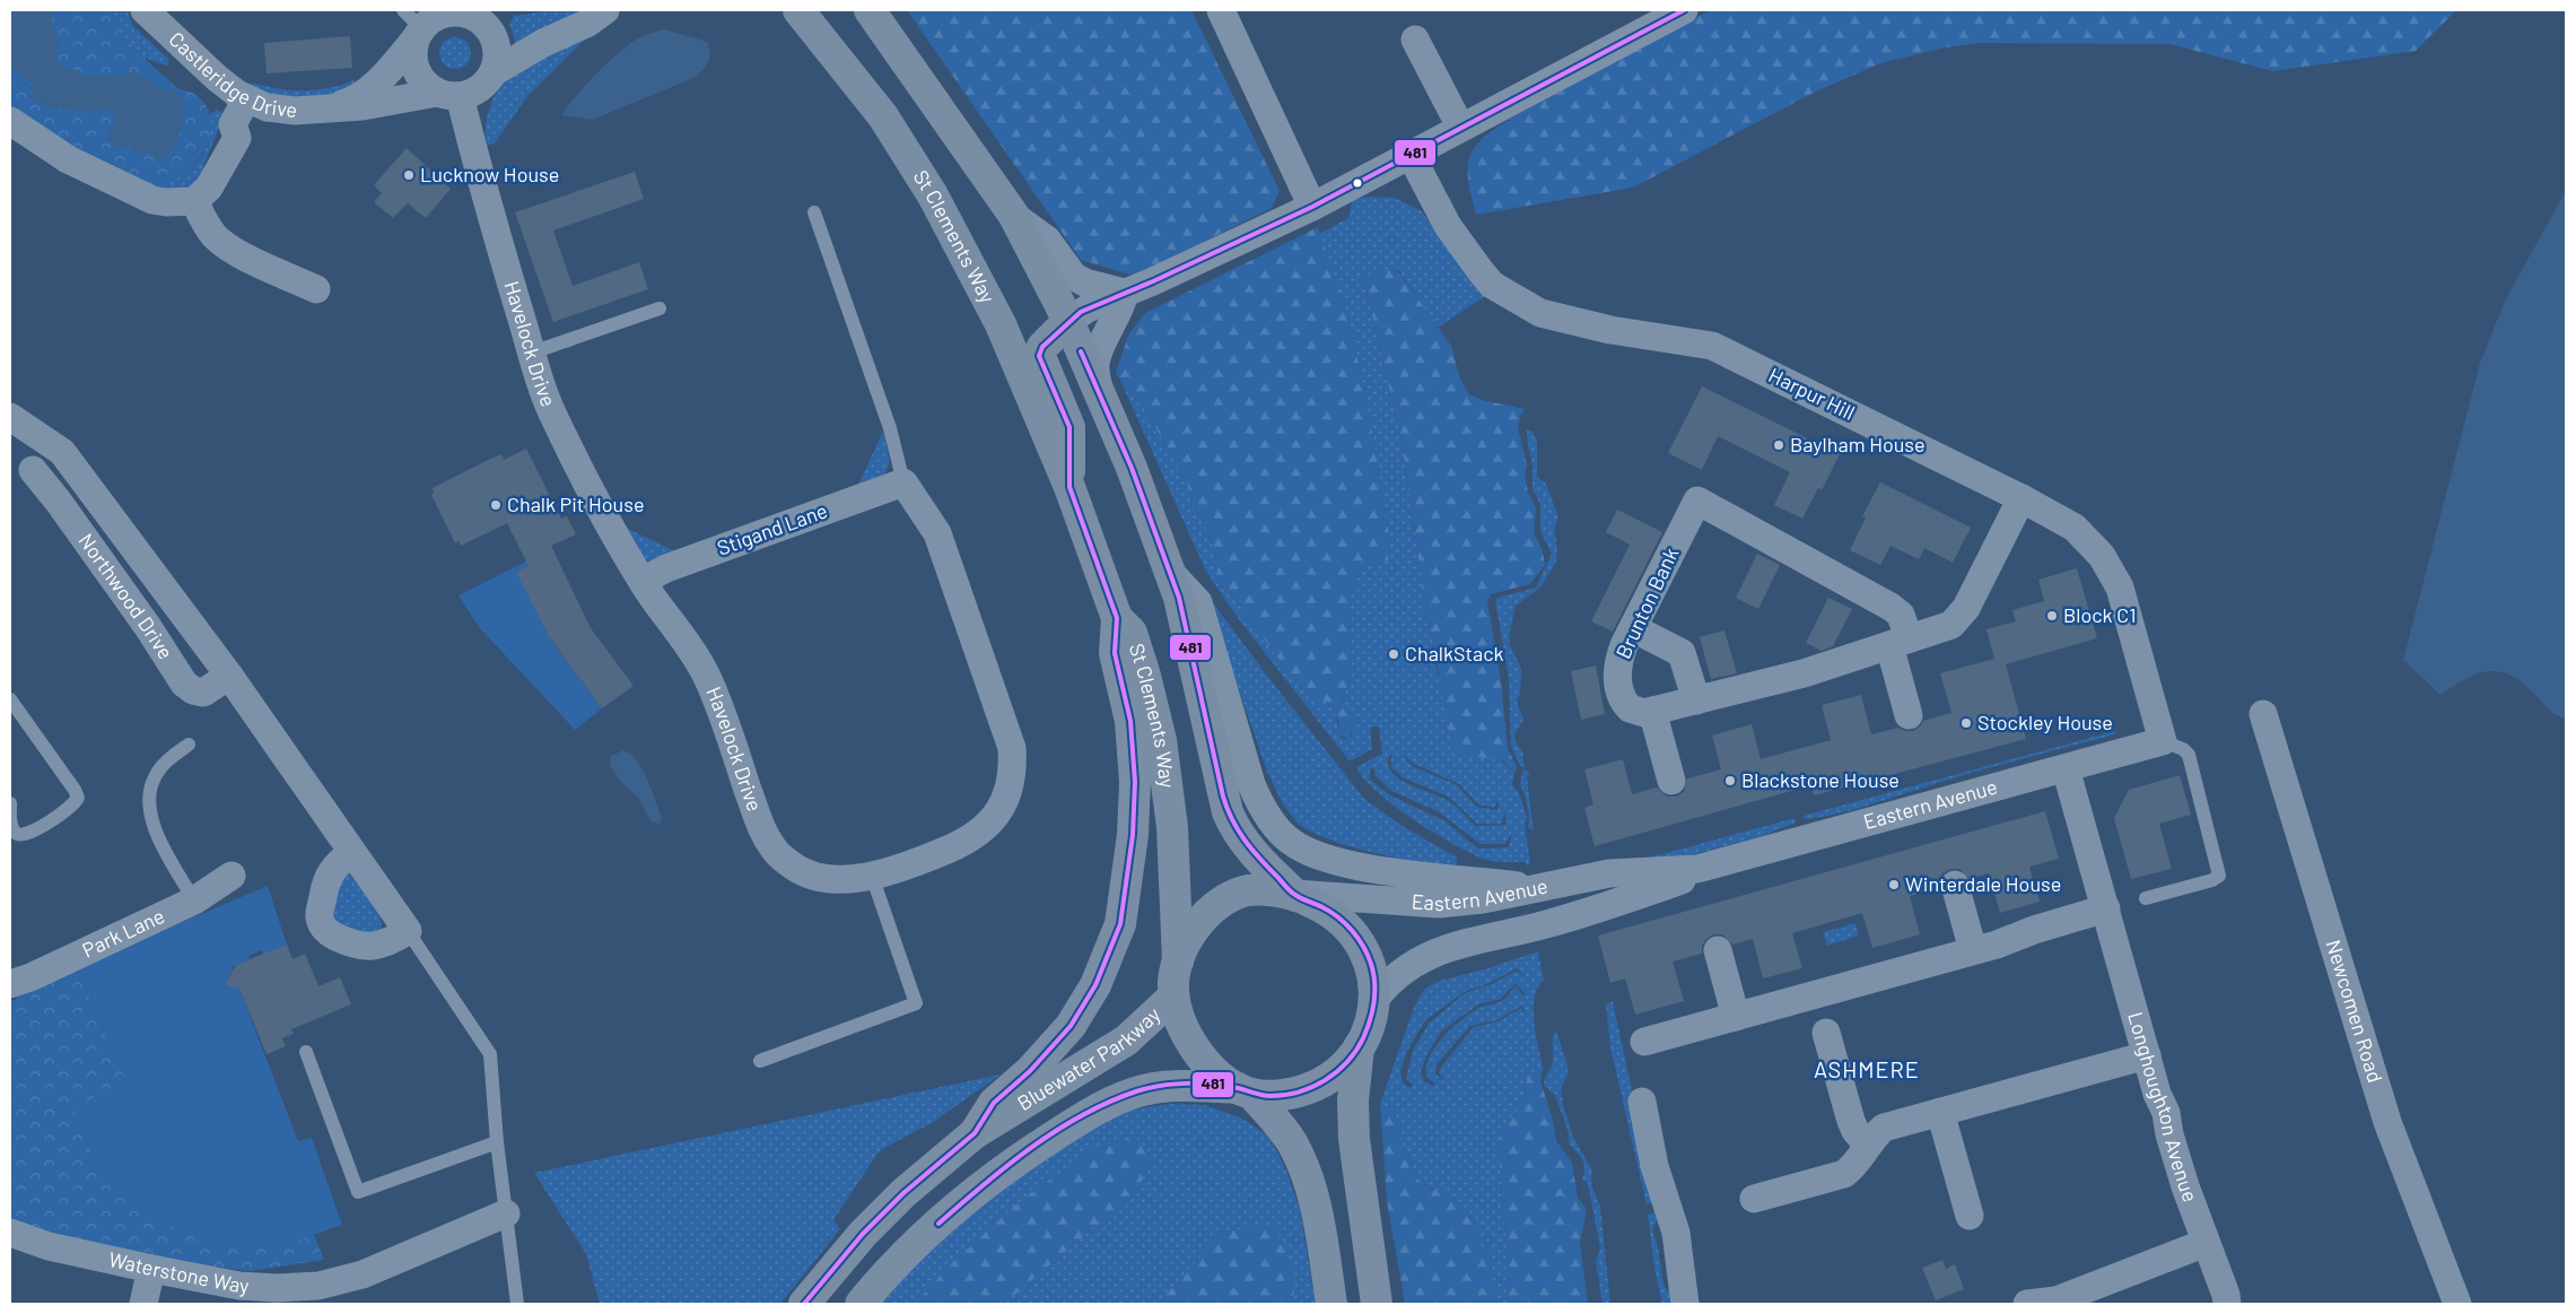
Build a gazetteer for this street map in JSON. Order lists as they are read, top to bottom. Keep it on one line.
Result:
{"streets":{"main road":["St Clements Way","Bluewater Parkway"],"street":["Castleridge Drive","Havelock Drive","Harpur Hill","Stigand Lane","Northwood Drive","Brunton Bank","Eastern Avenue","Park Lane","Newcomen Road","Longhoughton Avenue","Waterstone Way"]},"crossings":[["Castleridge Drive","Havelock Drive"],["St Clements Way","Eastern Avenue"],["St Clements Way","Bluewater Parkway"],["Havelock Drive","Stigand Lane"],["Harpur Hill","Brunton Bank"],["Harpur Hill","Eastern Avenue"],["Eastern Avenue","Bluewater Parkway"],["Eastern Avenue","Longhoughton Avenue"]],"districts":["ASHMERE"],"places":["Lucknow House","Baylham House","Chalk Pit House","Block C1","ChalkStack","Stockley House","Blackstone House","Winterdale House"],"lines":["transit line 481"]}
